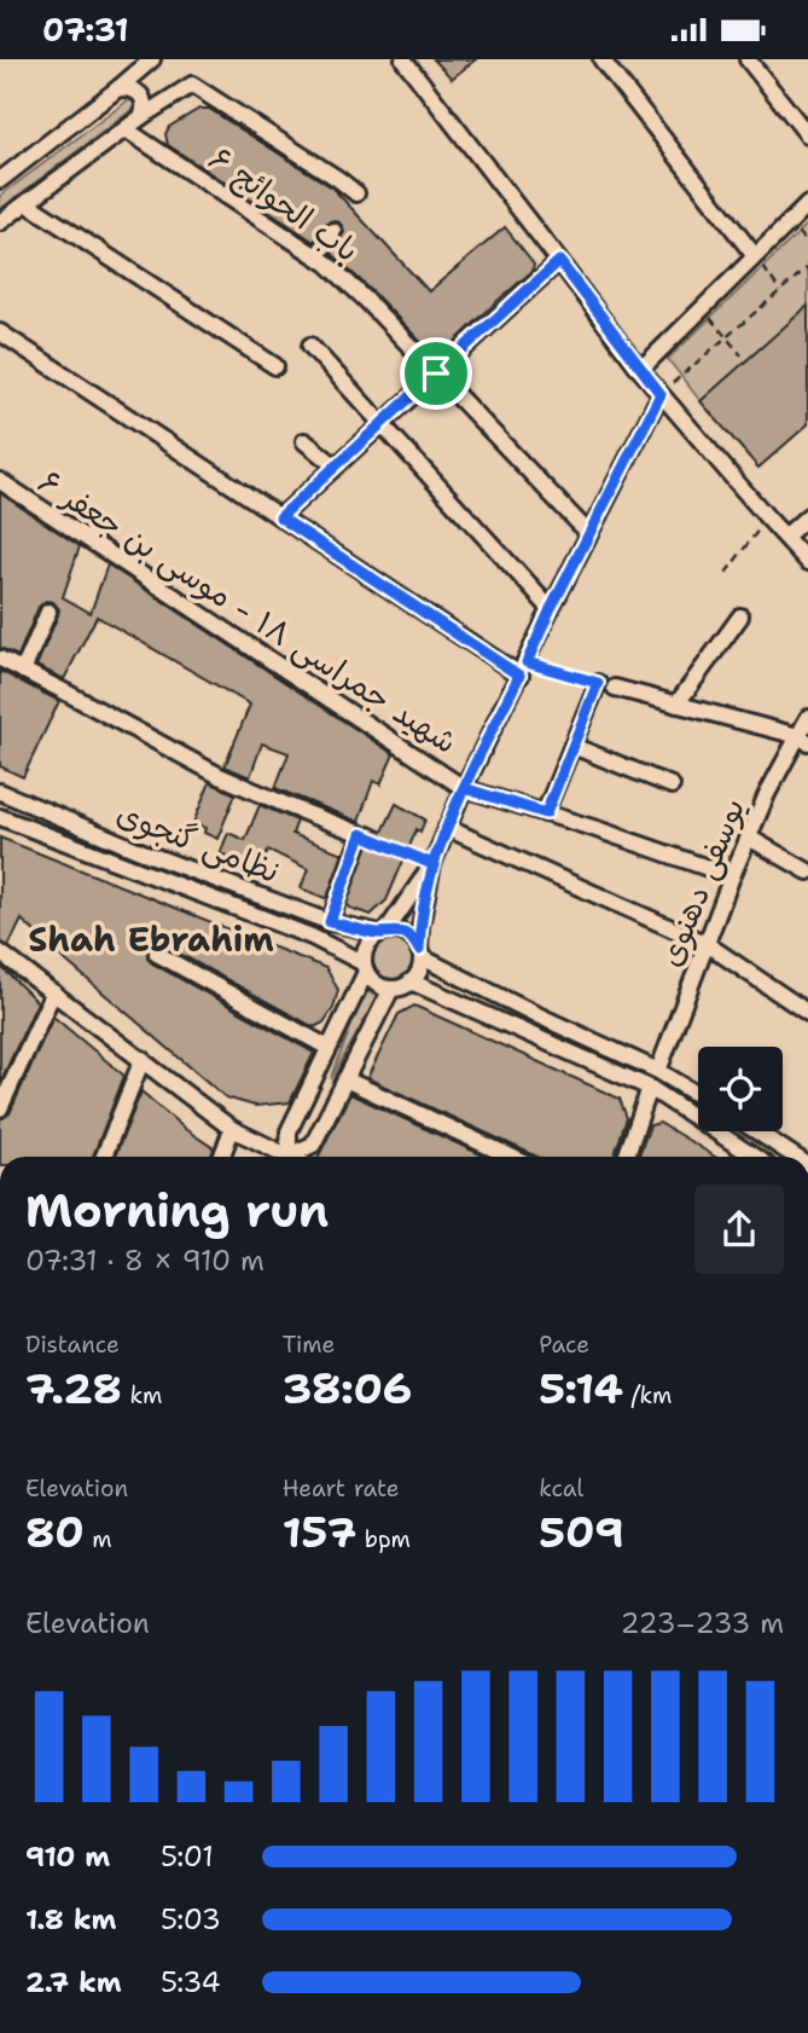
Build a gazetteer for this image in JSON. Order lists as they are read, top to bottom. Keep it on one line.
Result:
{"streets":{"street":["باب الحوائج ۶","شهید جمراسی ۱۸ - موسی بن جعفر ۶","نظامی گنجوی","یوسفی دهنوی"]},"crossings":[["شهید جمراسی ۱۸ - موسی بن جعفر ۶","یوسفی دهنوی"]],"districts":["Shah Ebrahim"],"page":{"status":"07:31","heading":["Morning run","07:31 · 8 × 910 m"],"stats":[["Distance","7.28 km"],["Time","38:06"],["Pace","5:14 /km"],["Elevation","80 m"],["Heart rate","157 bpm"],["kcal","509"]],"chart":["Elevation","223–233 m"],"list":[{"name":"910 m","note":"5:01"},{"name":"1.8 km","note":"5:03"},{"name":"2.7 km","note":"5:34"}]}}
